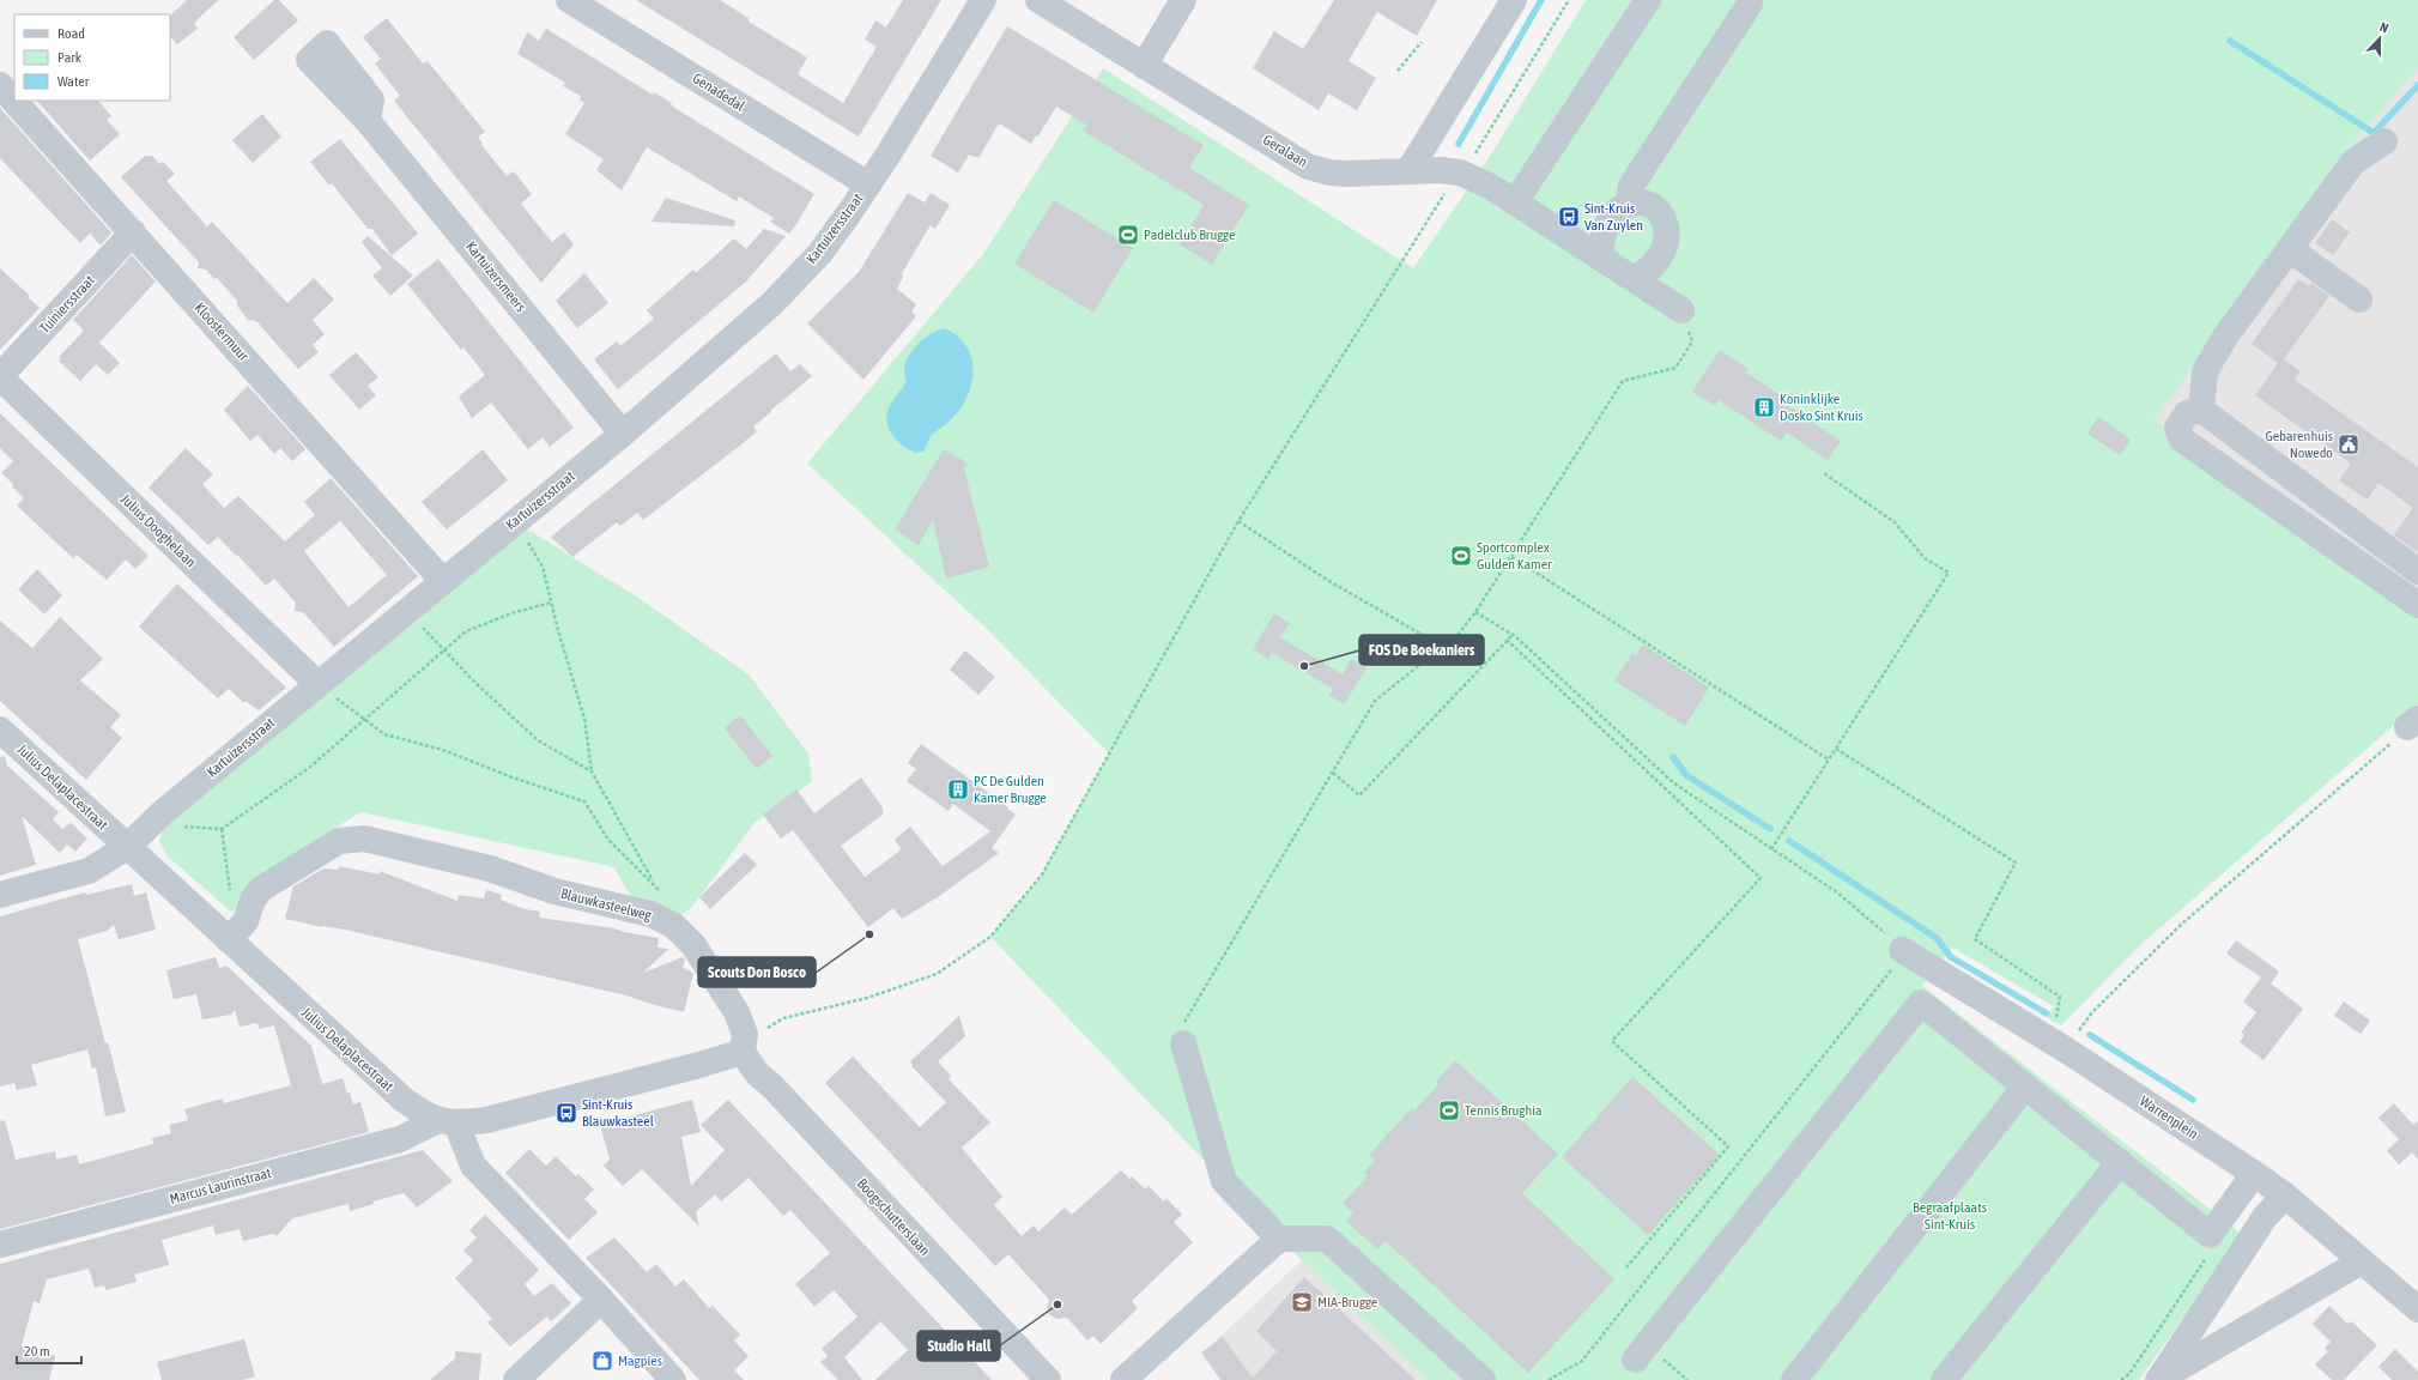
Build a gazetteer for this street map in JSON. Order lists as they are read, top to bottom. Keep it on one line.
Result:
{"streets":{"street":["Genadedal","Geralaan","Kartuizersstraat","Kartuizersmeers","Tuiniersstraat","Kloostermuur","Julius Dooghelaan","Julius Delaplacestraat","Blauwkasteelweg","Warrenplein","Marcus Laurinstraat","Boogschutterslaan"]},"crossings":[["Genadedal","Kartuizersstraat"],["Kartuizersstraat","Kartuizersmeers"],["Kartuizersstraat","Kloostermuur"],["Kartuizersstraat","Julius Dooghelaan"],["Kartuizersstraat","Julius Delaplacestraat"],["Tuiniersstraat","Kloostermuur"],["Tuiniersstraat","Julius Dooghelaan"],["Julius Delaplacestraat","Blauwkasteelweg"],["Julius Delaplacestraat","Marcus Laurinstraat"],["Blauwkasteelweg","Boogschutterslaan"]],"parks":["Begraafplaats Sint-Kruis"],"places":{"bus stop":["Sint-Kruis Van Zuylen","Sint-Kruis Blauwkasteel"],"sports":["Padelclub Brugge","Sportcomplex Gulden Kamer","Tennis Brughia"],"building":["Koninklijke Dosko Sint Kruis","PC De Gulden Kamer Brugge"],"public building":["Gebarenhuis Nowedo"],"other":["FOS De Boekaniers","Scouts Don Bosco","Studio Hall"],"school or university":["MIA-Brugge"],"shop":["Magpies"]},"legend":["Road","Park","Water"],"scale_bar":"20 m","north":"top"}
